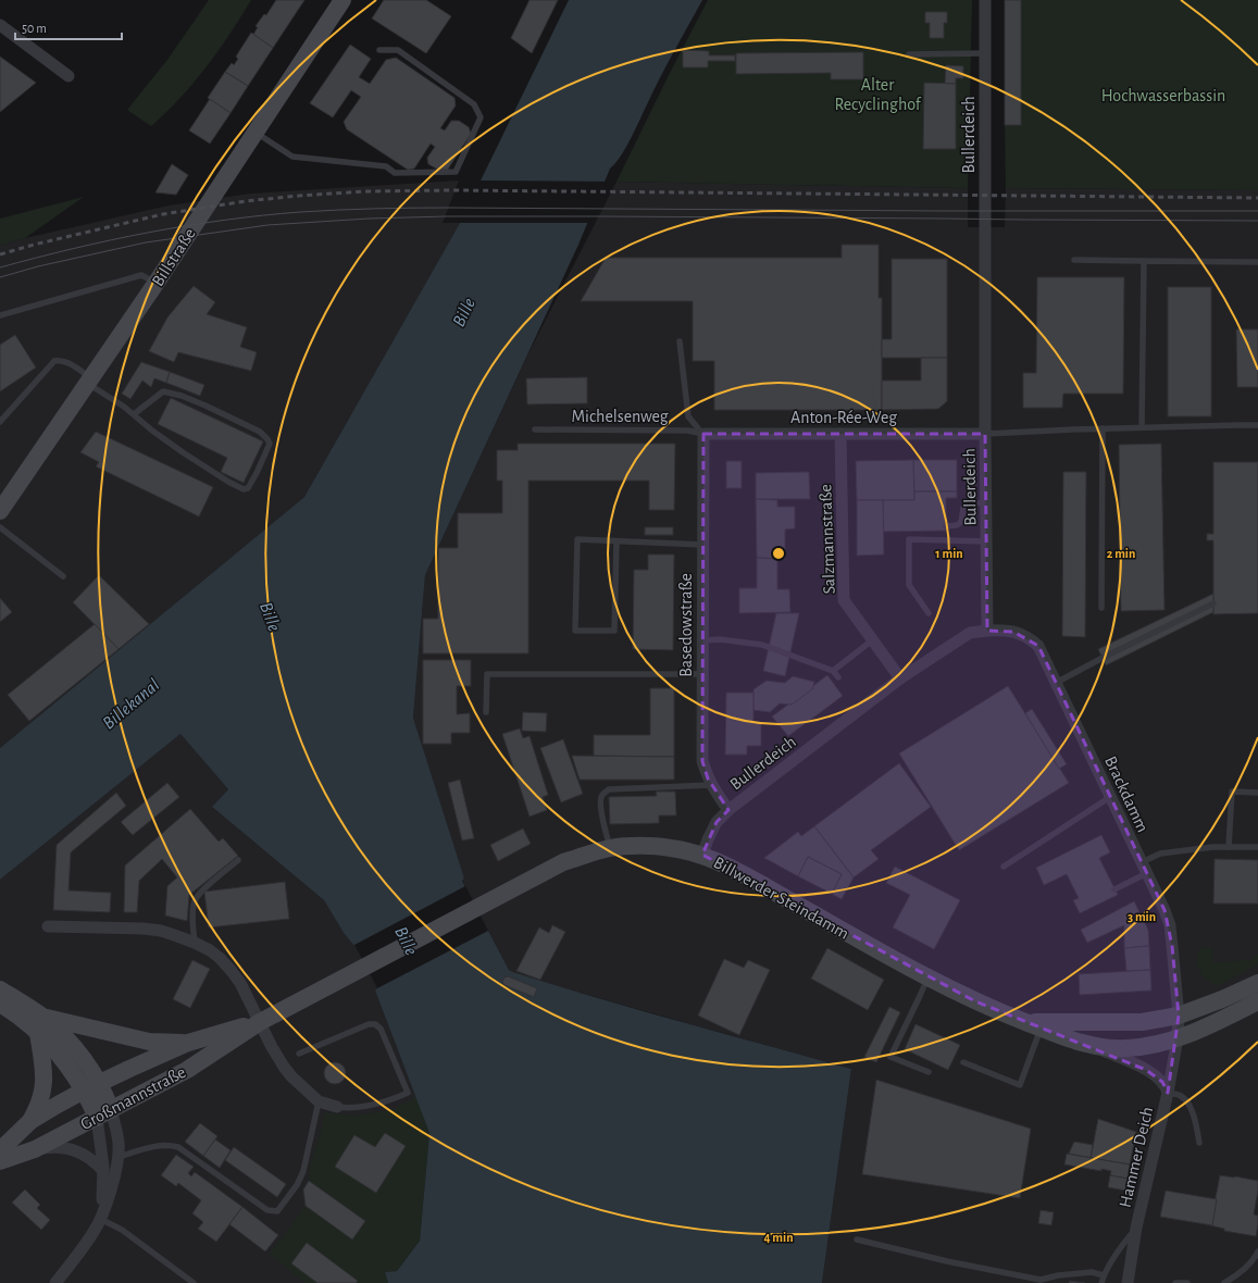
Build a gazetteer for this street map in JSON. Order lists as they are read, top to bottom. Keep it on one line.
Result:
{"streets":{"main road":["Billstraße","Billwerder Steindamm","Großmannstraße"],"street":["Bullerdeich","Anton-Rée-Weg","Salzmannstraße","Basedowstraße","Brackdamm","Hammer Deich"],"lane":["Michelsenweg"]},"crossings":[["Bullerdeich","Anton-Rée-Weg"],["Bullerdeich","Salzmannstraße"],["Bullerdeich","Basedowstraße"],["Bullerdeich","Brackdamm"],["Bullerdeich","Billwerder Steindamm"],["Michelsenweg","Anton-Rée-Weg"],["Michelsenweg","Basedowstraße"],["Anton-Rée-Weg","Salzmannstraße"],["Anton-Rée-Weg","Basedowstraße"],["Brackdamm","Billwerder Steindamm"],["Brackdamm","Hammer Deich"],["Billwerder Steindamm","Großmannstraße"],["Billwerder Steindamm","Hammer Deich"]],"water":["Bille","Billekanal"],"parks":["Alter Recyclinghof","Hochwasserbassin"],"scale_bar":"50 m","rings":["1 min","2 min","3 min","4 min"]}
